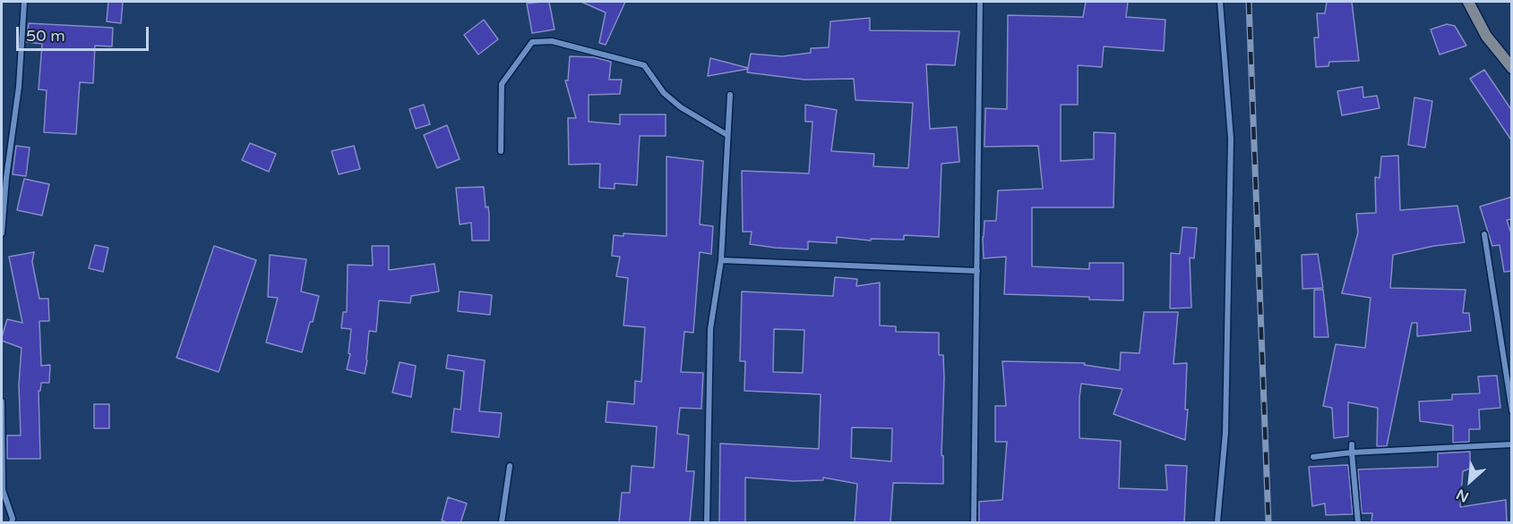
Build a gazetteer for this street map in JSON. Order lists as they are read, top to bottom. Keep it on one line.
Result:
{"scale_bar":"50 m","north":"bottom left"}
